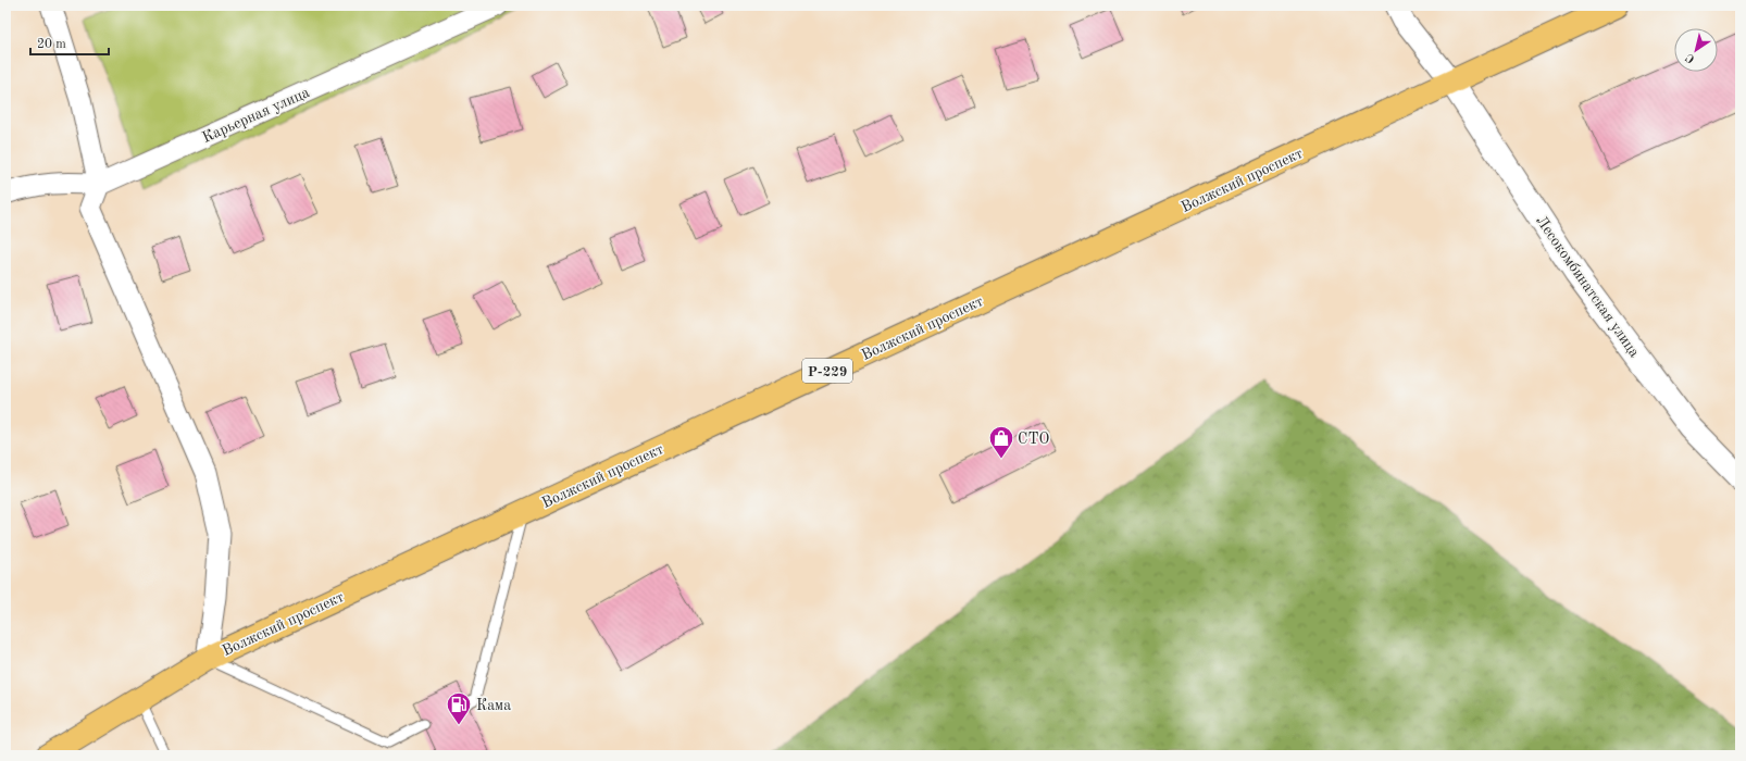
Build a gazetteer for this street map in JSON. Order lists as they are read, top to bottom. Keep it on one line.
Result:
{"streets":{"main road":["Волжский проспект","Р-229"],"street":["Карьерная улица","Лесокомбинатская улица"]},"crossings":[["Волжский проспект","Лесокомбинатская улица"]],"places":{"shop":["СТО"],"fuel station":["Кама"]},"scale_bar":"20 m","north":"bottom left"}
